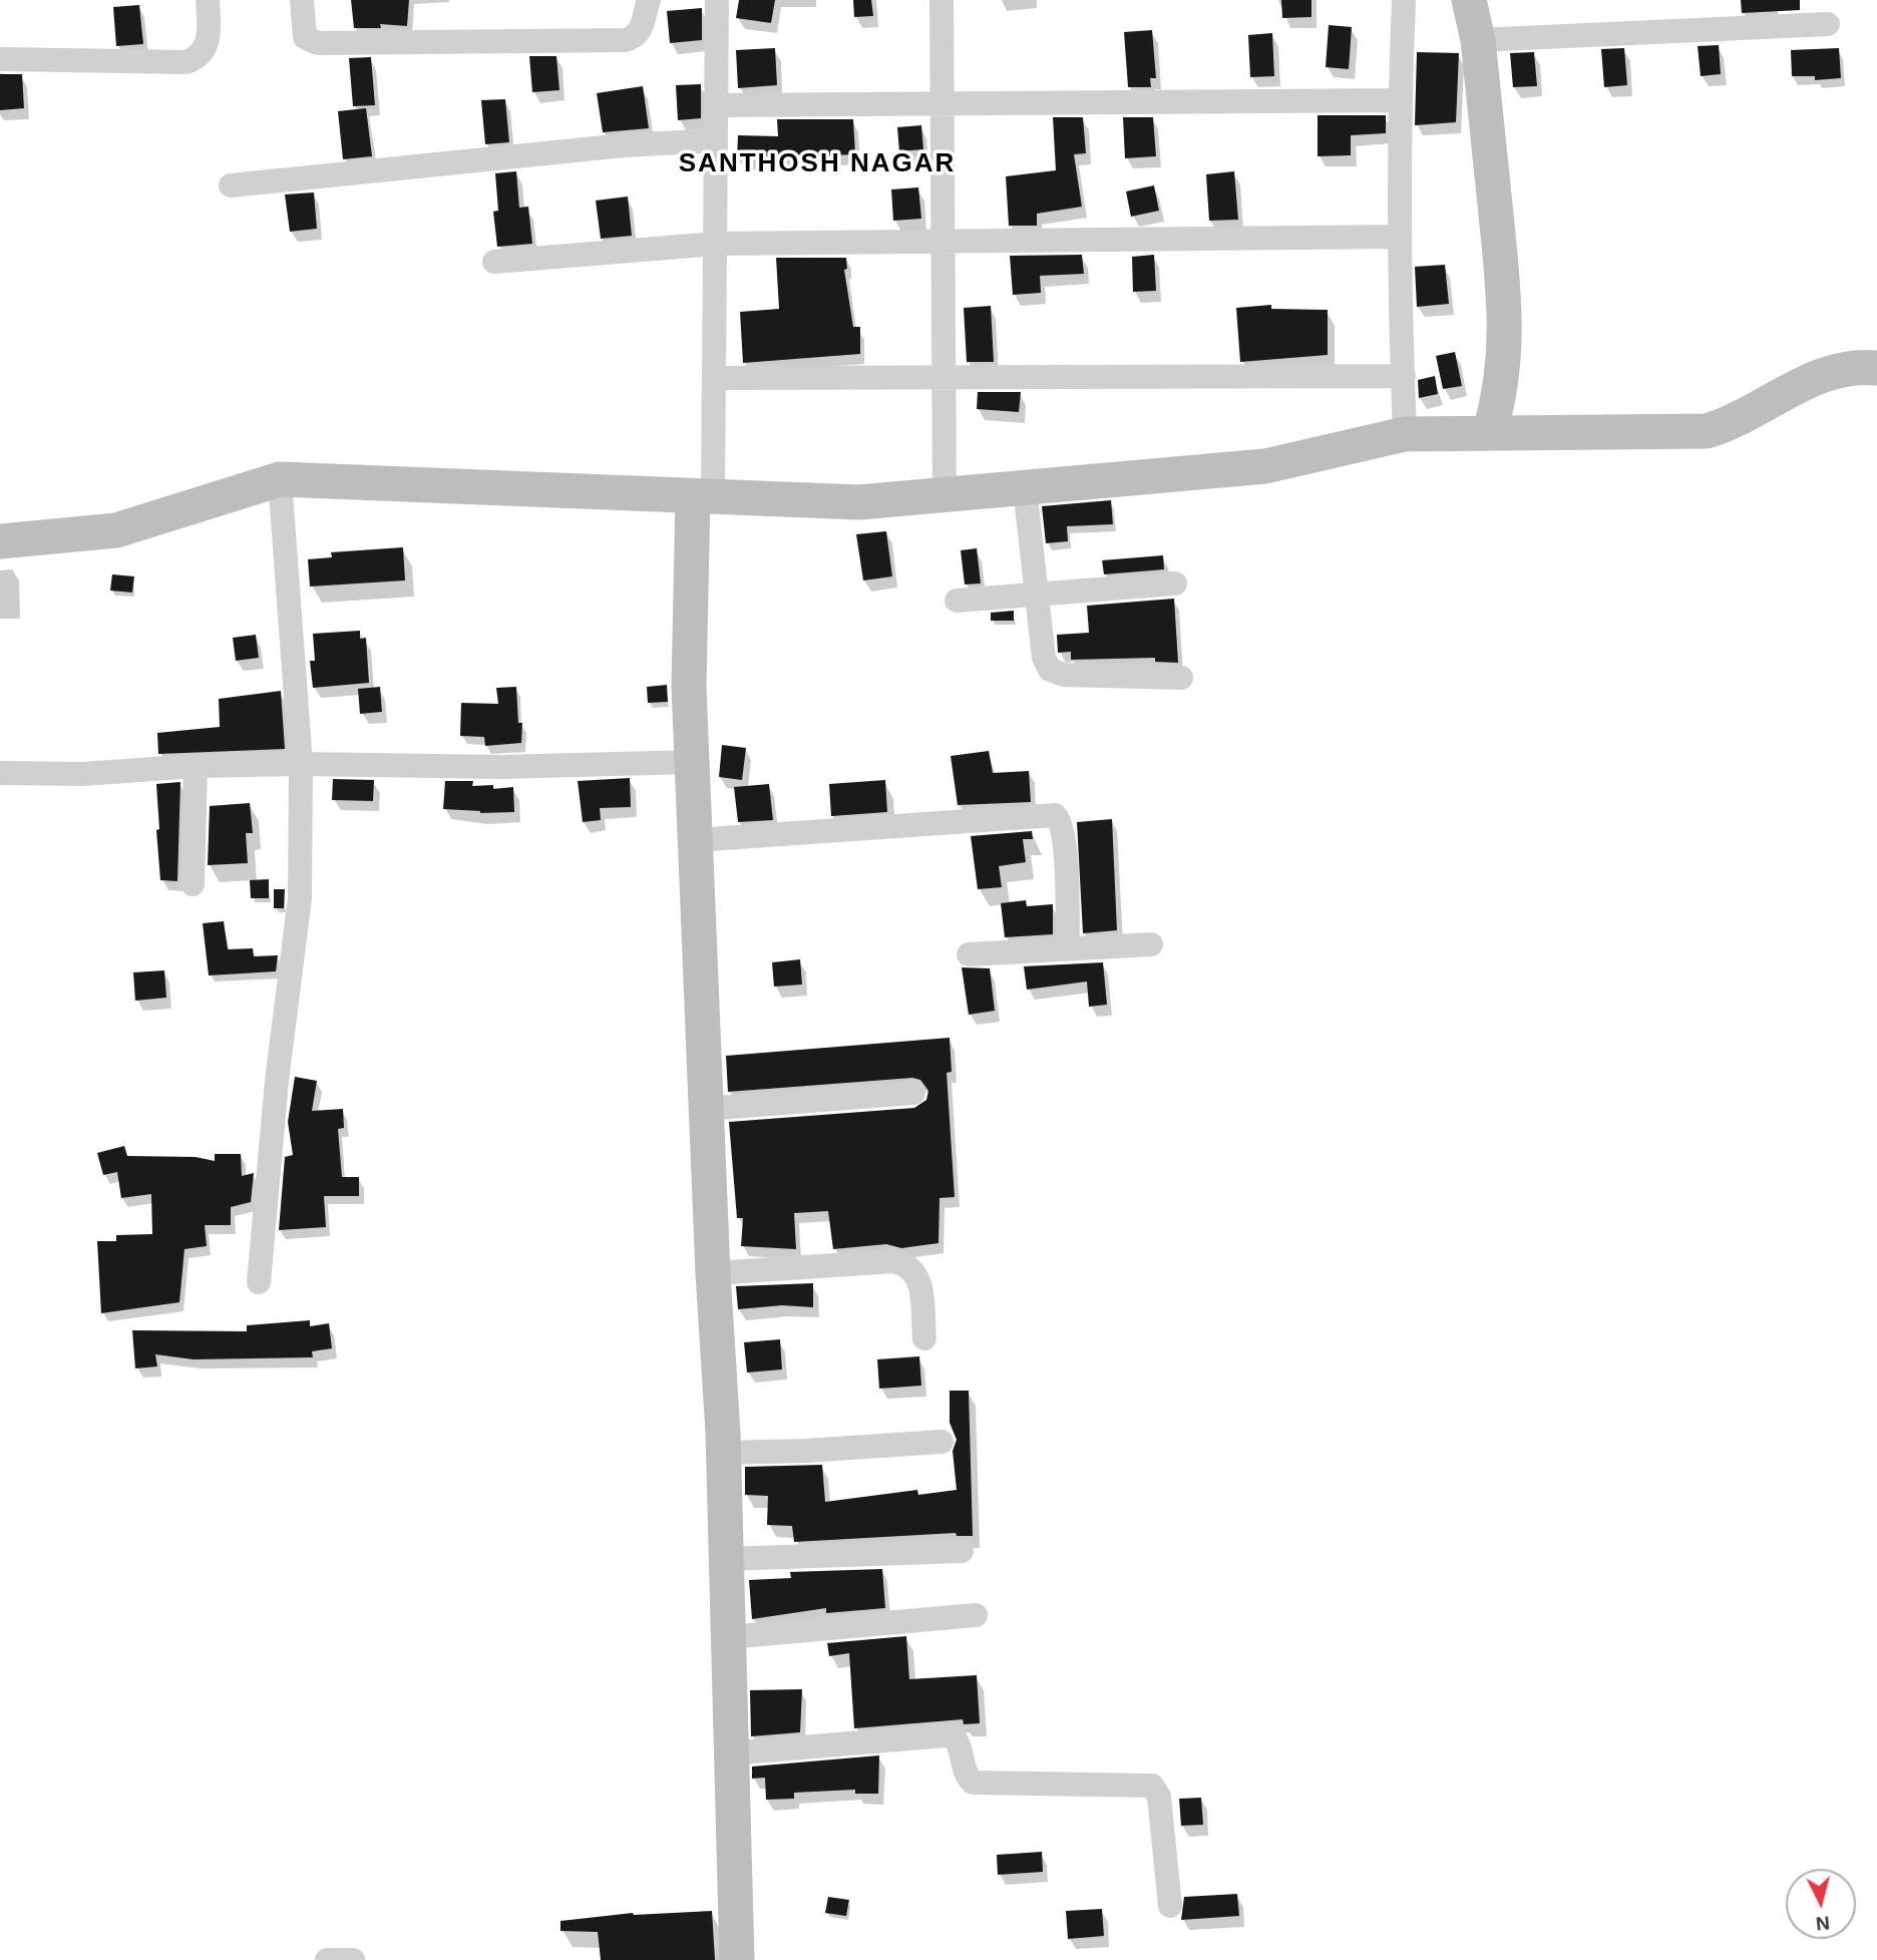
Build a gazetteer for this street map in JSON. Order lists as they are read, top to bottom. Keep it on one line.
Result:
{"districts":["SANTHOSH NAGAR"],"north":"bottom"}
